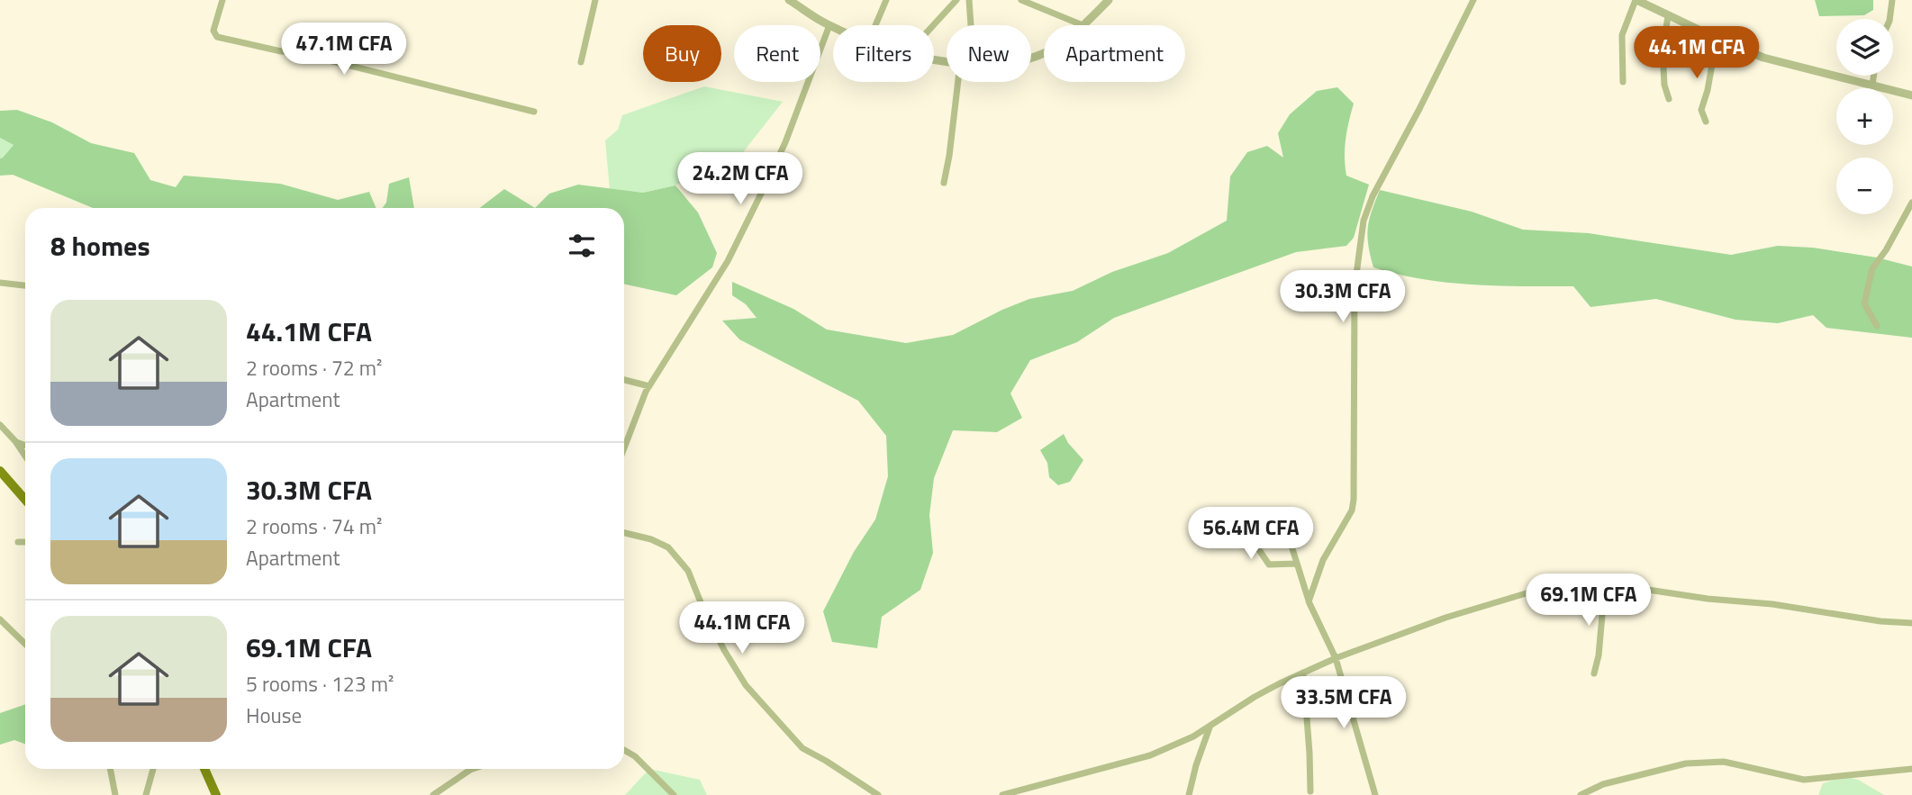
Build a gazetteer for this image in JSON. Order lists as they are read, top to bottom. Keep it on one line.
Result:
{"page":{"map_buttons":["+","−"],"price":["47.1M CFA","44.1M CFA","24.2M CFA","30.3M CFA","56.4M CFA","69.1M CFA","44.1M CFA","33.5M CFA"],"chip":["Buy","Rent","Filters","New","Apartment"],"heading":"8 homes","list":[{"name":"44.1M CFA","note":"2 rooms · 72 m² · Apartment"},{"name":"30.3M CFA","note":"2 rooms · 74 m² · Apartment"},{"name":"69.1M CFA","note":"5 rooms · 123 m² · House"}]}}
